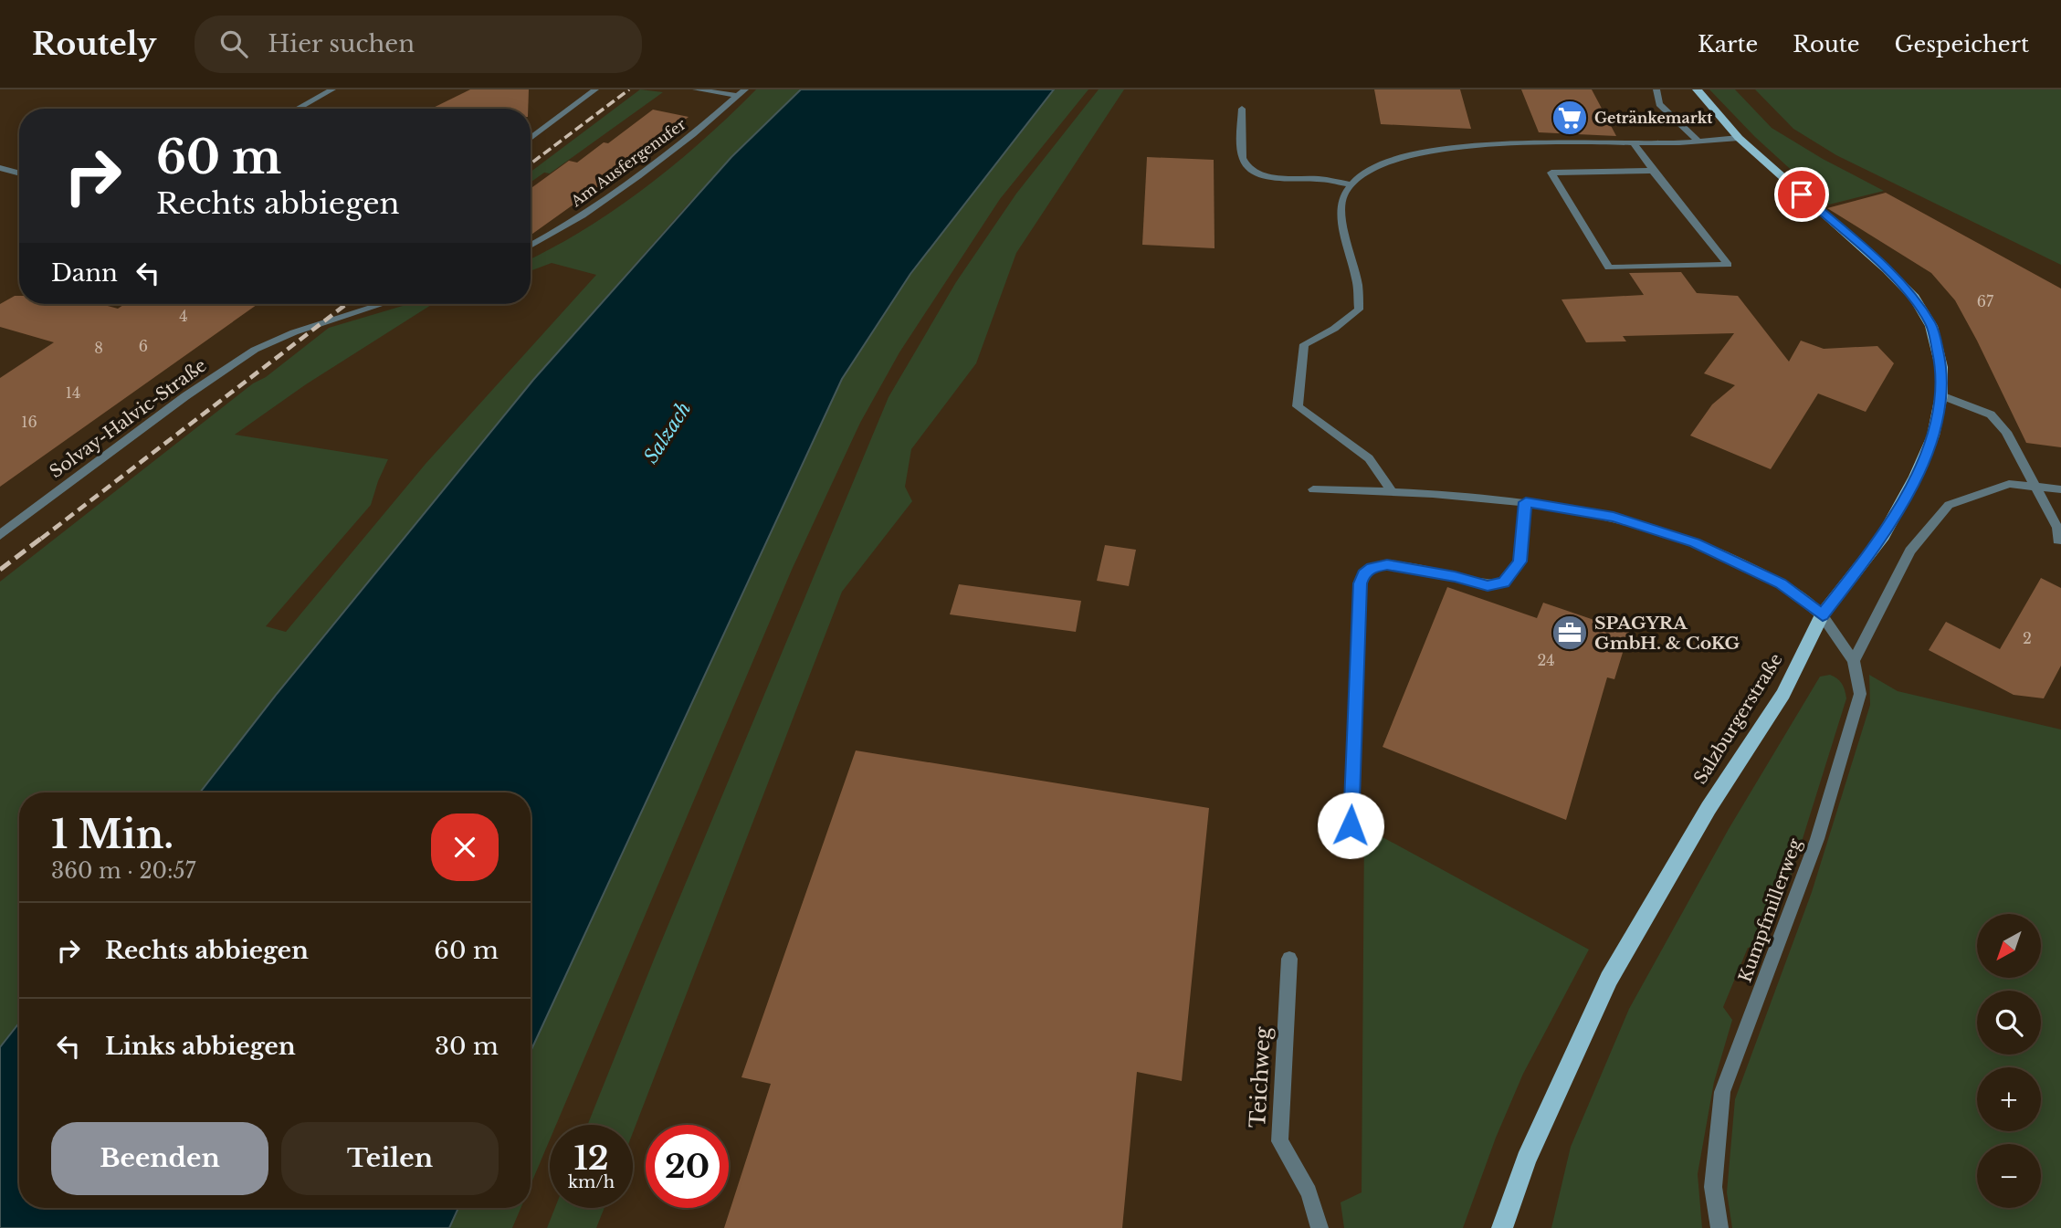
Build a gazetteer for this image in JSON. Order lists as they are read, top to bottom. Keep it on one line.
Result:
{"streets":{"main road":["Salzburgerstraße"],"street":["Am Ausfergenufer","Solvay-Halvic-Straße","Kumpfmillerweg","Teichweg"]},"crossings":[["Salzburgerstraße","Kumpfmillerweg"]],"water":["Salzach"],"places":{"supermarket":["Getränkemarkt"],"office":["SPAGYRA GmbH. & CoKG"]},"house_numbers":["67","4","6","8","14","16","2","24"],"north":"bottom left","page":{"header":"Routely","search":"Hier suchen","nav":["Karte","Route","Gespeichert"],"turn":["60 m","Rechts abbiegen"],"then":"Dann","heading":["1 Min.","360 m · 20:57"],"list":[{"name":"Rechts abbiegen","value":"60 m"},{"name":"Links abbiegen","value":"30 m"}],"map_buttons":["+","−"],"buttons":["Beenden","Teilen"],"speed":"12 km/h","limit":"20"}}
